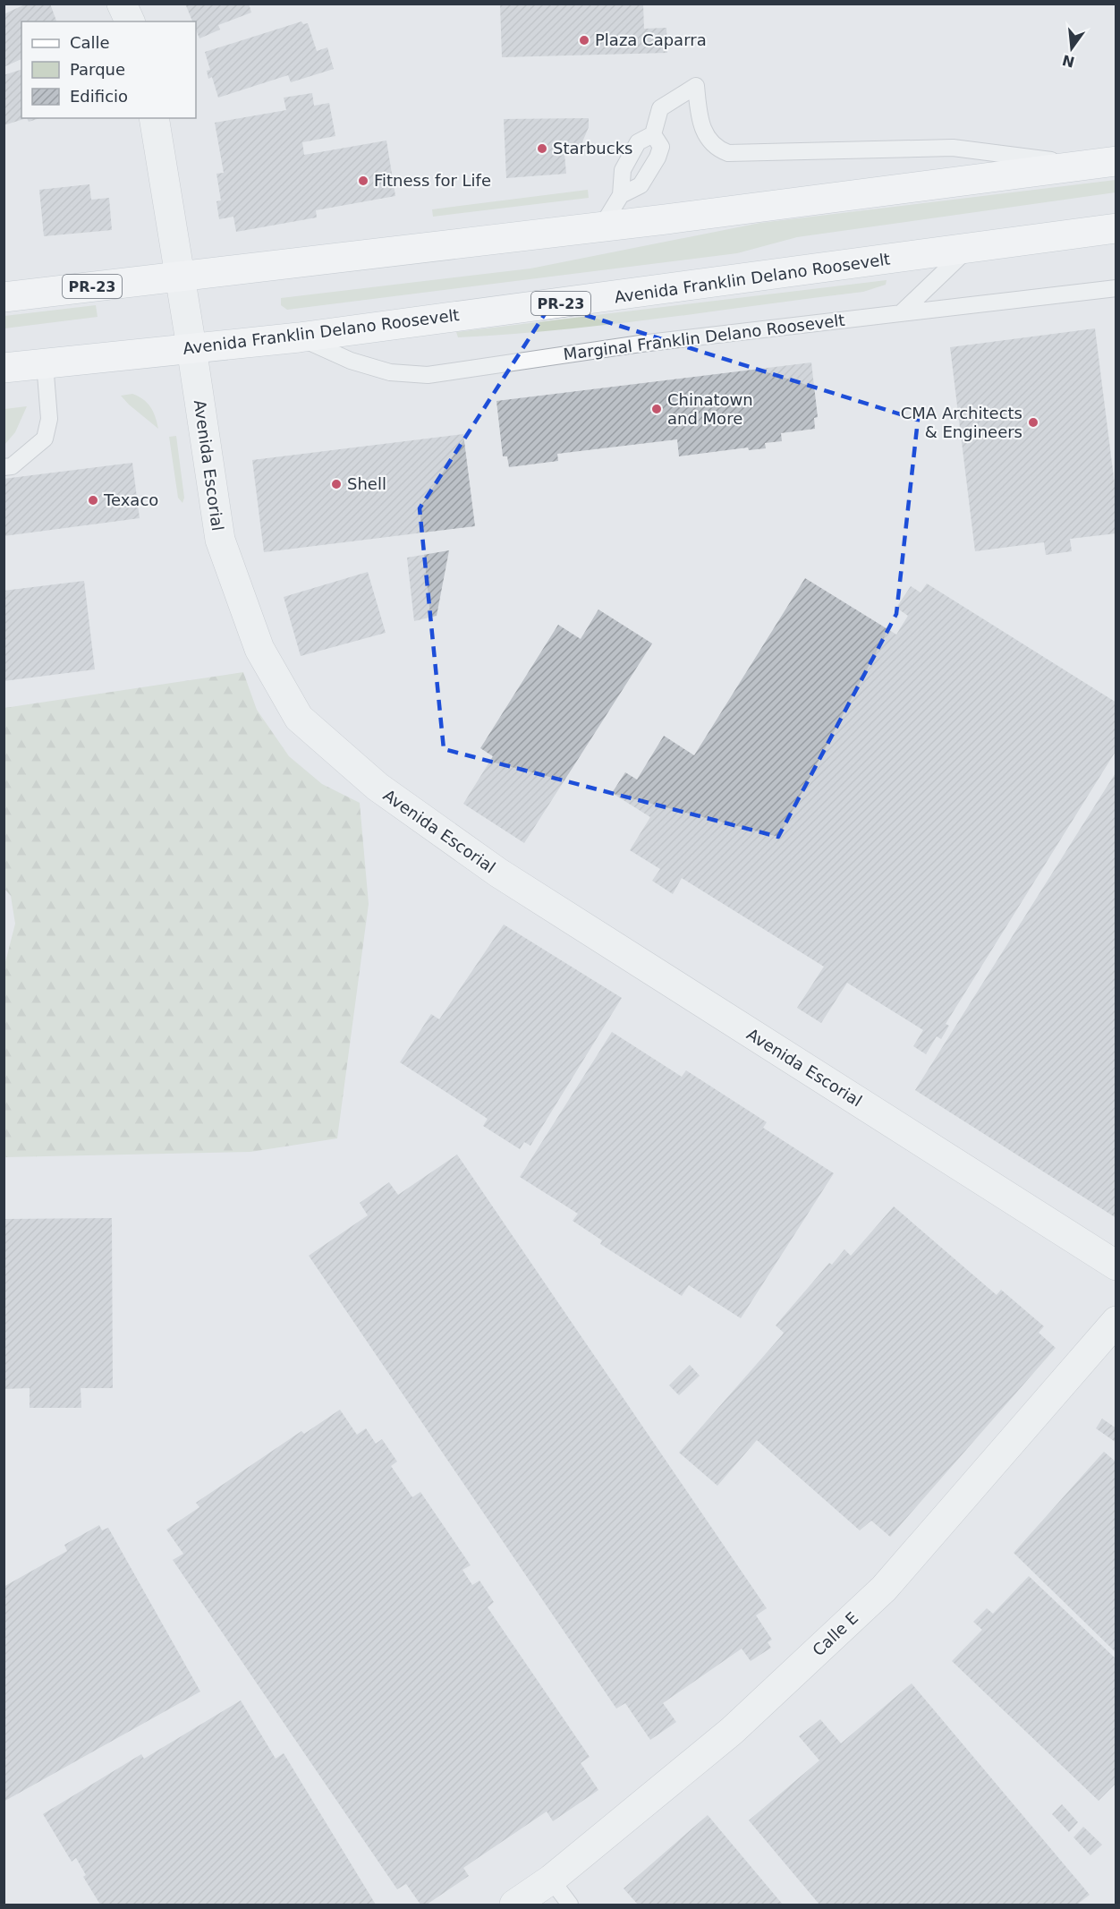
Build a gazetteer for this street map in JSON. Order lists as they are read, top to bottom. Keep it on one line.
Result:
{"streets":{"main road":["Avenida Franklin Delano Roosevelt","PR-23"],"street":["Avenida Escorial","Calle E"],"lane":["Marginal Franklin Delano Roosevelt"]},"crossings":[["Avenida Franklin Delano Roosevelt","Marginal Franklin Delano Roosevelt"],["Avenida Franklin Delano Roosevelt","Avenida Escorial"],["PR-23","Avenida Escorial"]],"places":["Plaza Caparra","Starbucks","Fitness for Life","Chinatown and More","CMA Architects & Engineers","Shell","Texaco"],"legend":["Calle","Parque","Edificio"],"north":"bottom"}
